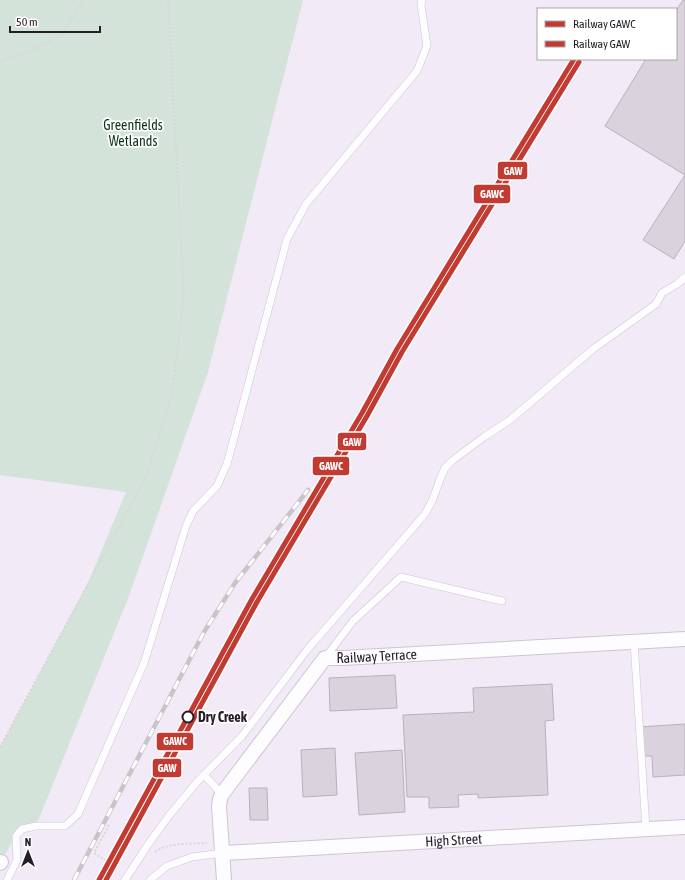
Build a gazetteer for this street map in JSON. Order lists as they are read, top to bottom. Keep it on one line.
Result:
{"streets":{"street":["Railway Terrace","High Street"]},"parks":["Greenfields Wetlands"],"places":["Dry Creek"],"lines":["rail line GAWC","rail line GAW"],"legend":["Railway GAWC","Railway GAW"],"scale_bar":"50 m","north":"top"}
